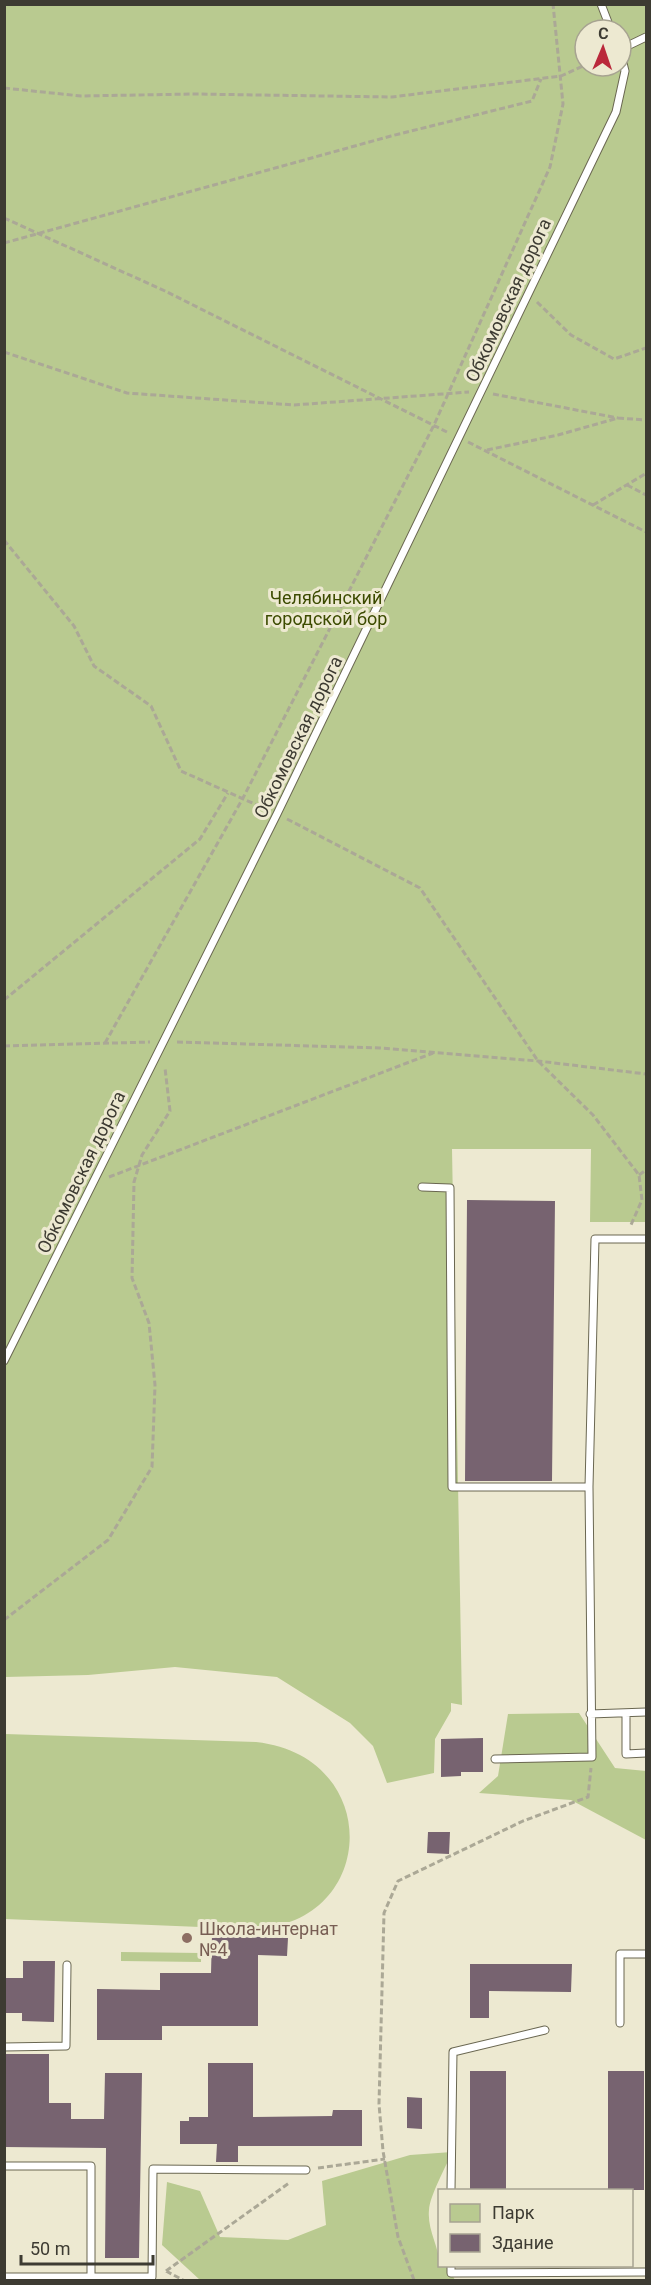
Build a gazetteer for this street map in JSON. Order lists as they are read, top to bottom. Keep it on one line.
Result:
{"streets":{"lane":["Обкомовская дорога"]},"parks":["Челябинский городской бор"],"places":["Школа-интернат №4"],"legend":["Парк","Здание"],"scale_bar":"50 m","north":"top"}
